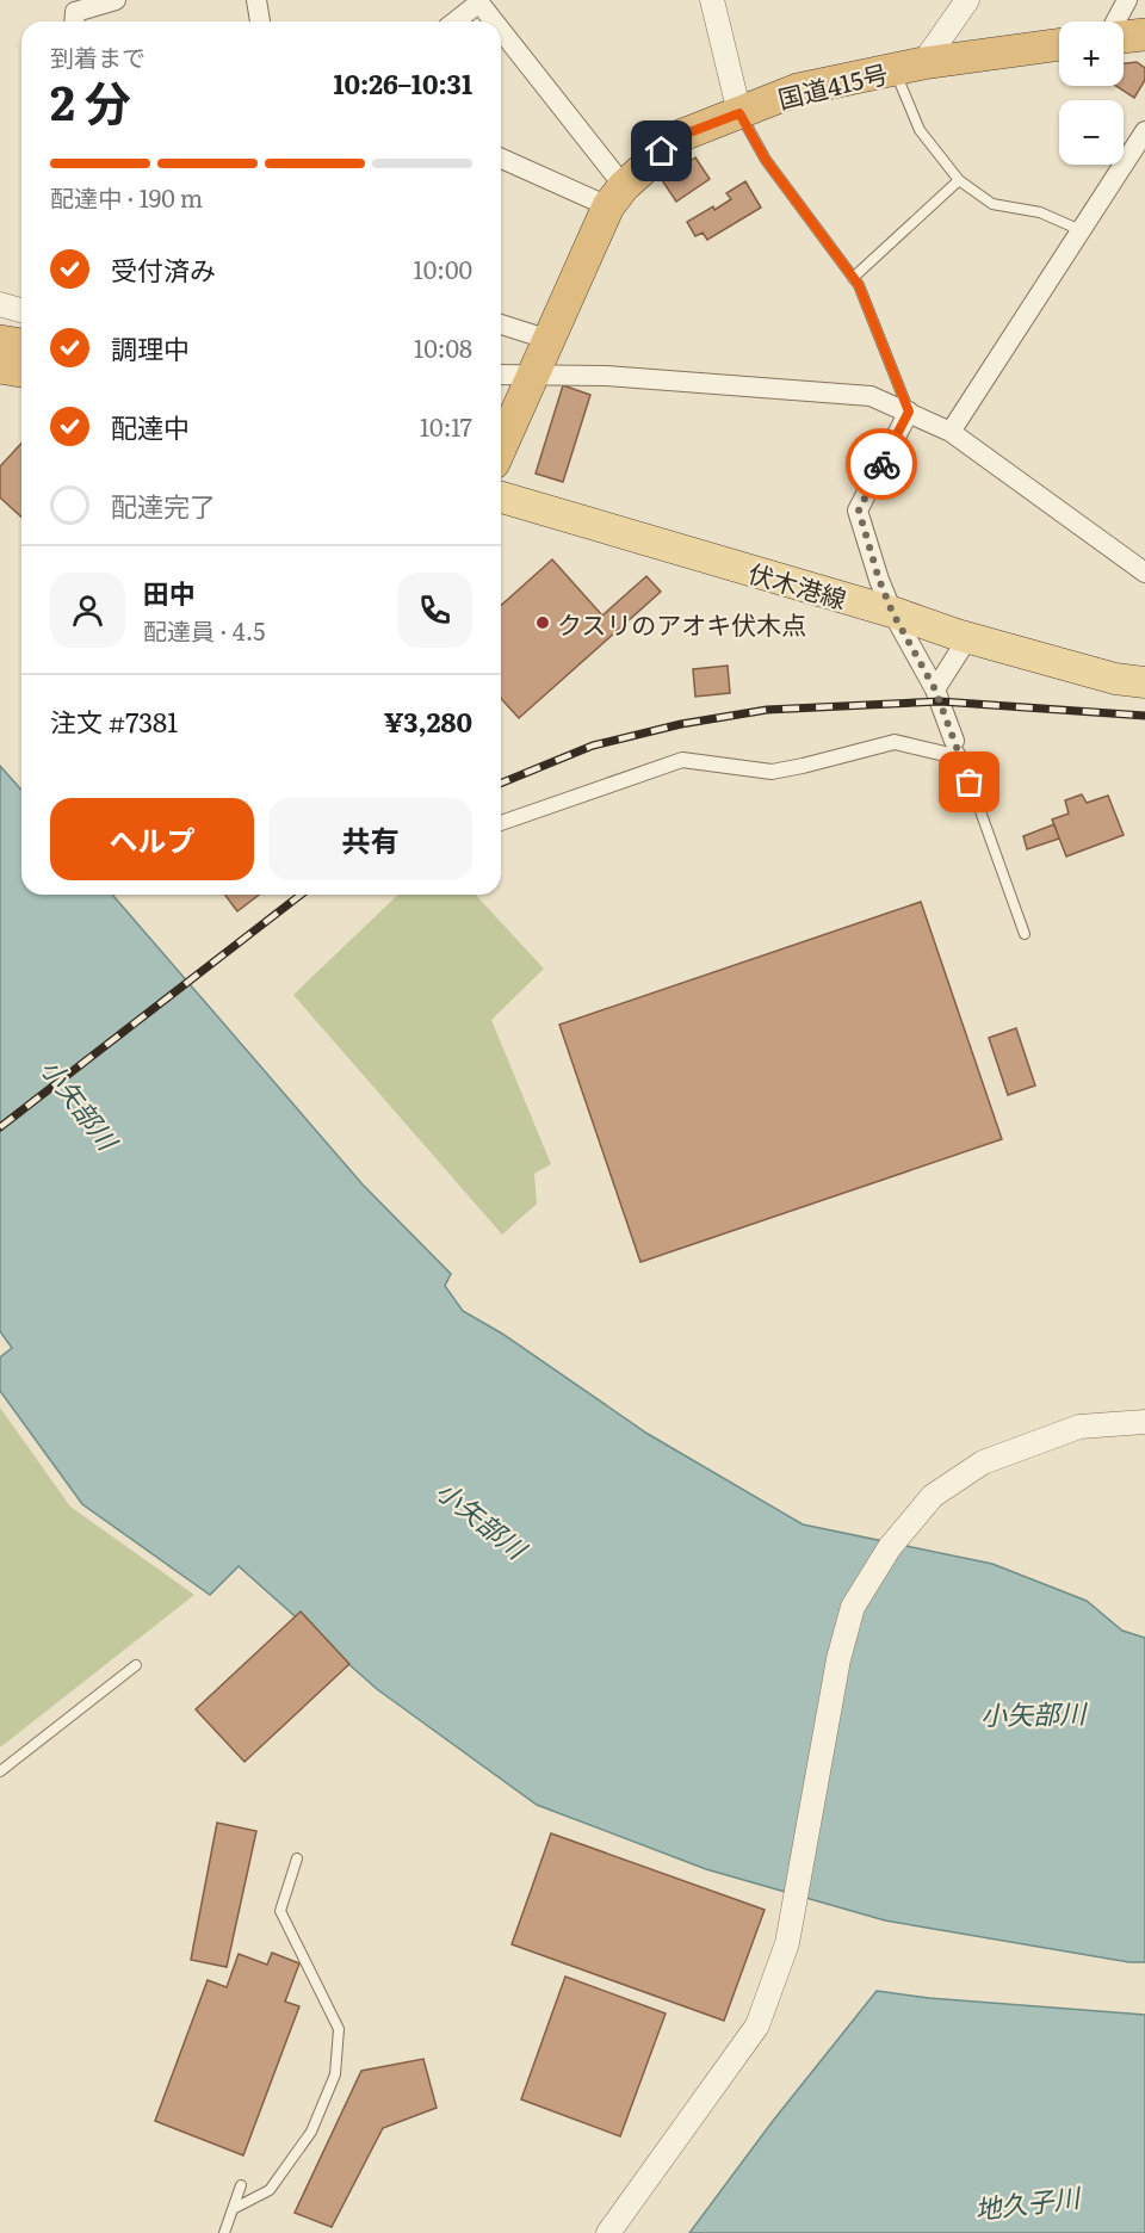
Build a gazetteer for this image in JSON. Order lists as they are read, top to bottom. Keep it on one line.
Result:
{"streets":{"highway":["国道415号"],"main road":["伏木港線"]},"water":["小矢部川","地久子川"],"places":["クスリのアオキ伏木点"],"page":{"map_buttons":["+","−"],"heading":["2 分","到着まで","10:26–10:31"],"panel":["田中","配達員 · 4.5","注文 #7381","¥3,280"],"bar":"配達中 · 190 m","list":[["受付済み","10:00"],["調理中","10:08"],["配達中","10:17"],"配達完了"],"buttons":["ヘルプ","共有"]}}
